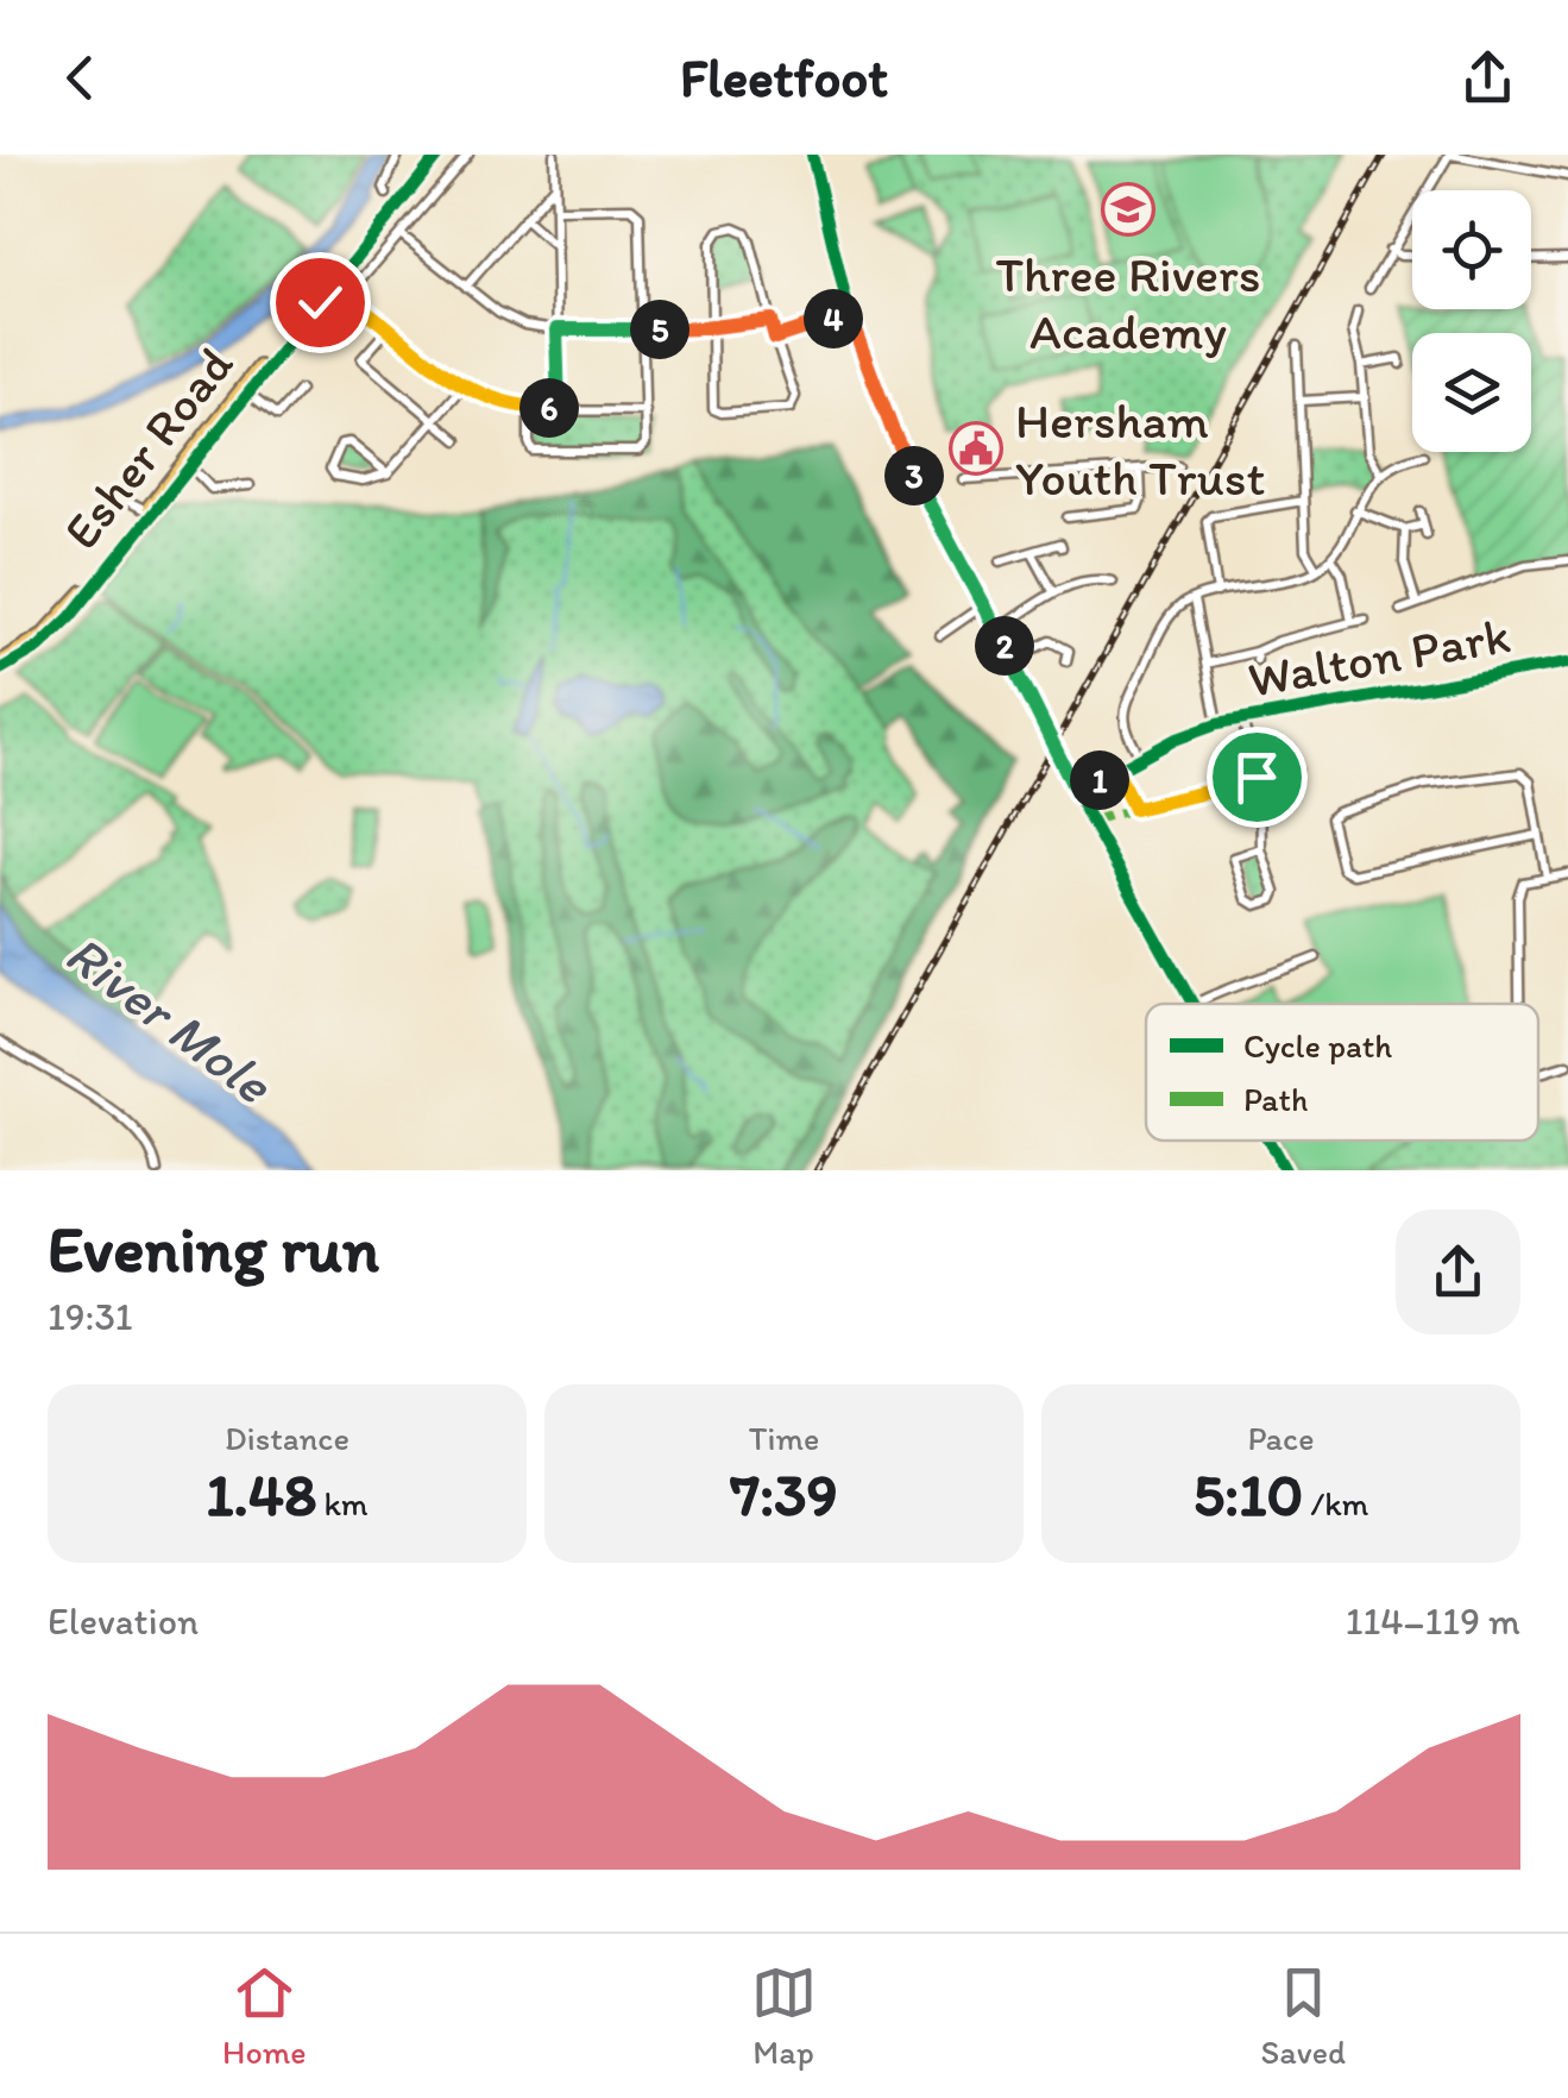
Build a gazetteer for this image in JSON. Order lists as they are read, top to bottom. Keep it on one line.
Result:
{"streets":{"main road":["Esher Road"],"street":["Walton Park"]},"water":["River Mole"],"places":{"school or university":["Three Rivers Academy"],"public building":["Hersham Youth Trust"]},"legend":["Cycle path","Path"],"page":{"header":"Fleetfoot","pins":["4","5","6","3","2","1"],"heading":["Evening run","19:31"],"stats":[["Distance","1.48 km"],["Time","7:39"],["Pace","5:10 /km"]],"chart":["Elevation","114–119 m"],"tabs":["Home","Map","Saved"]}}
